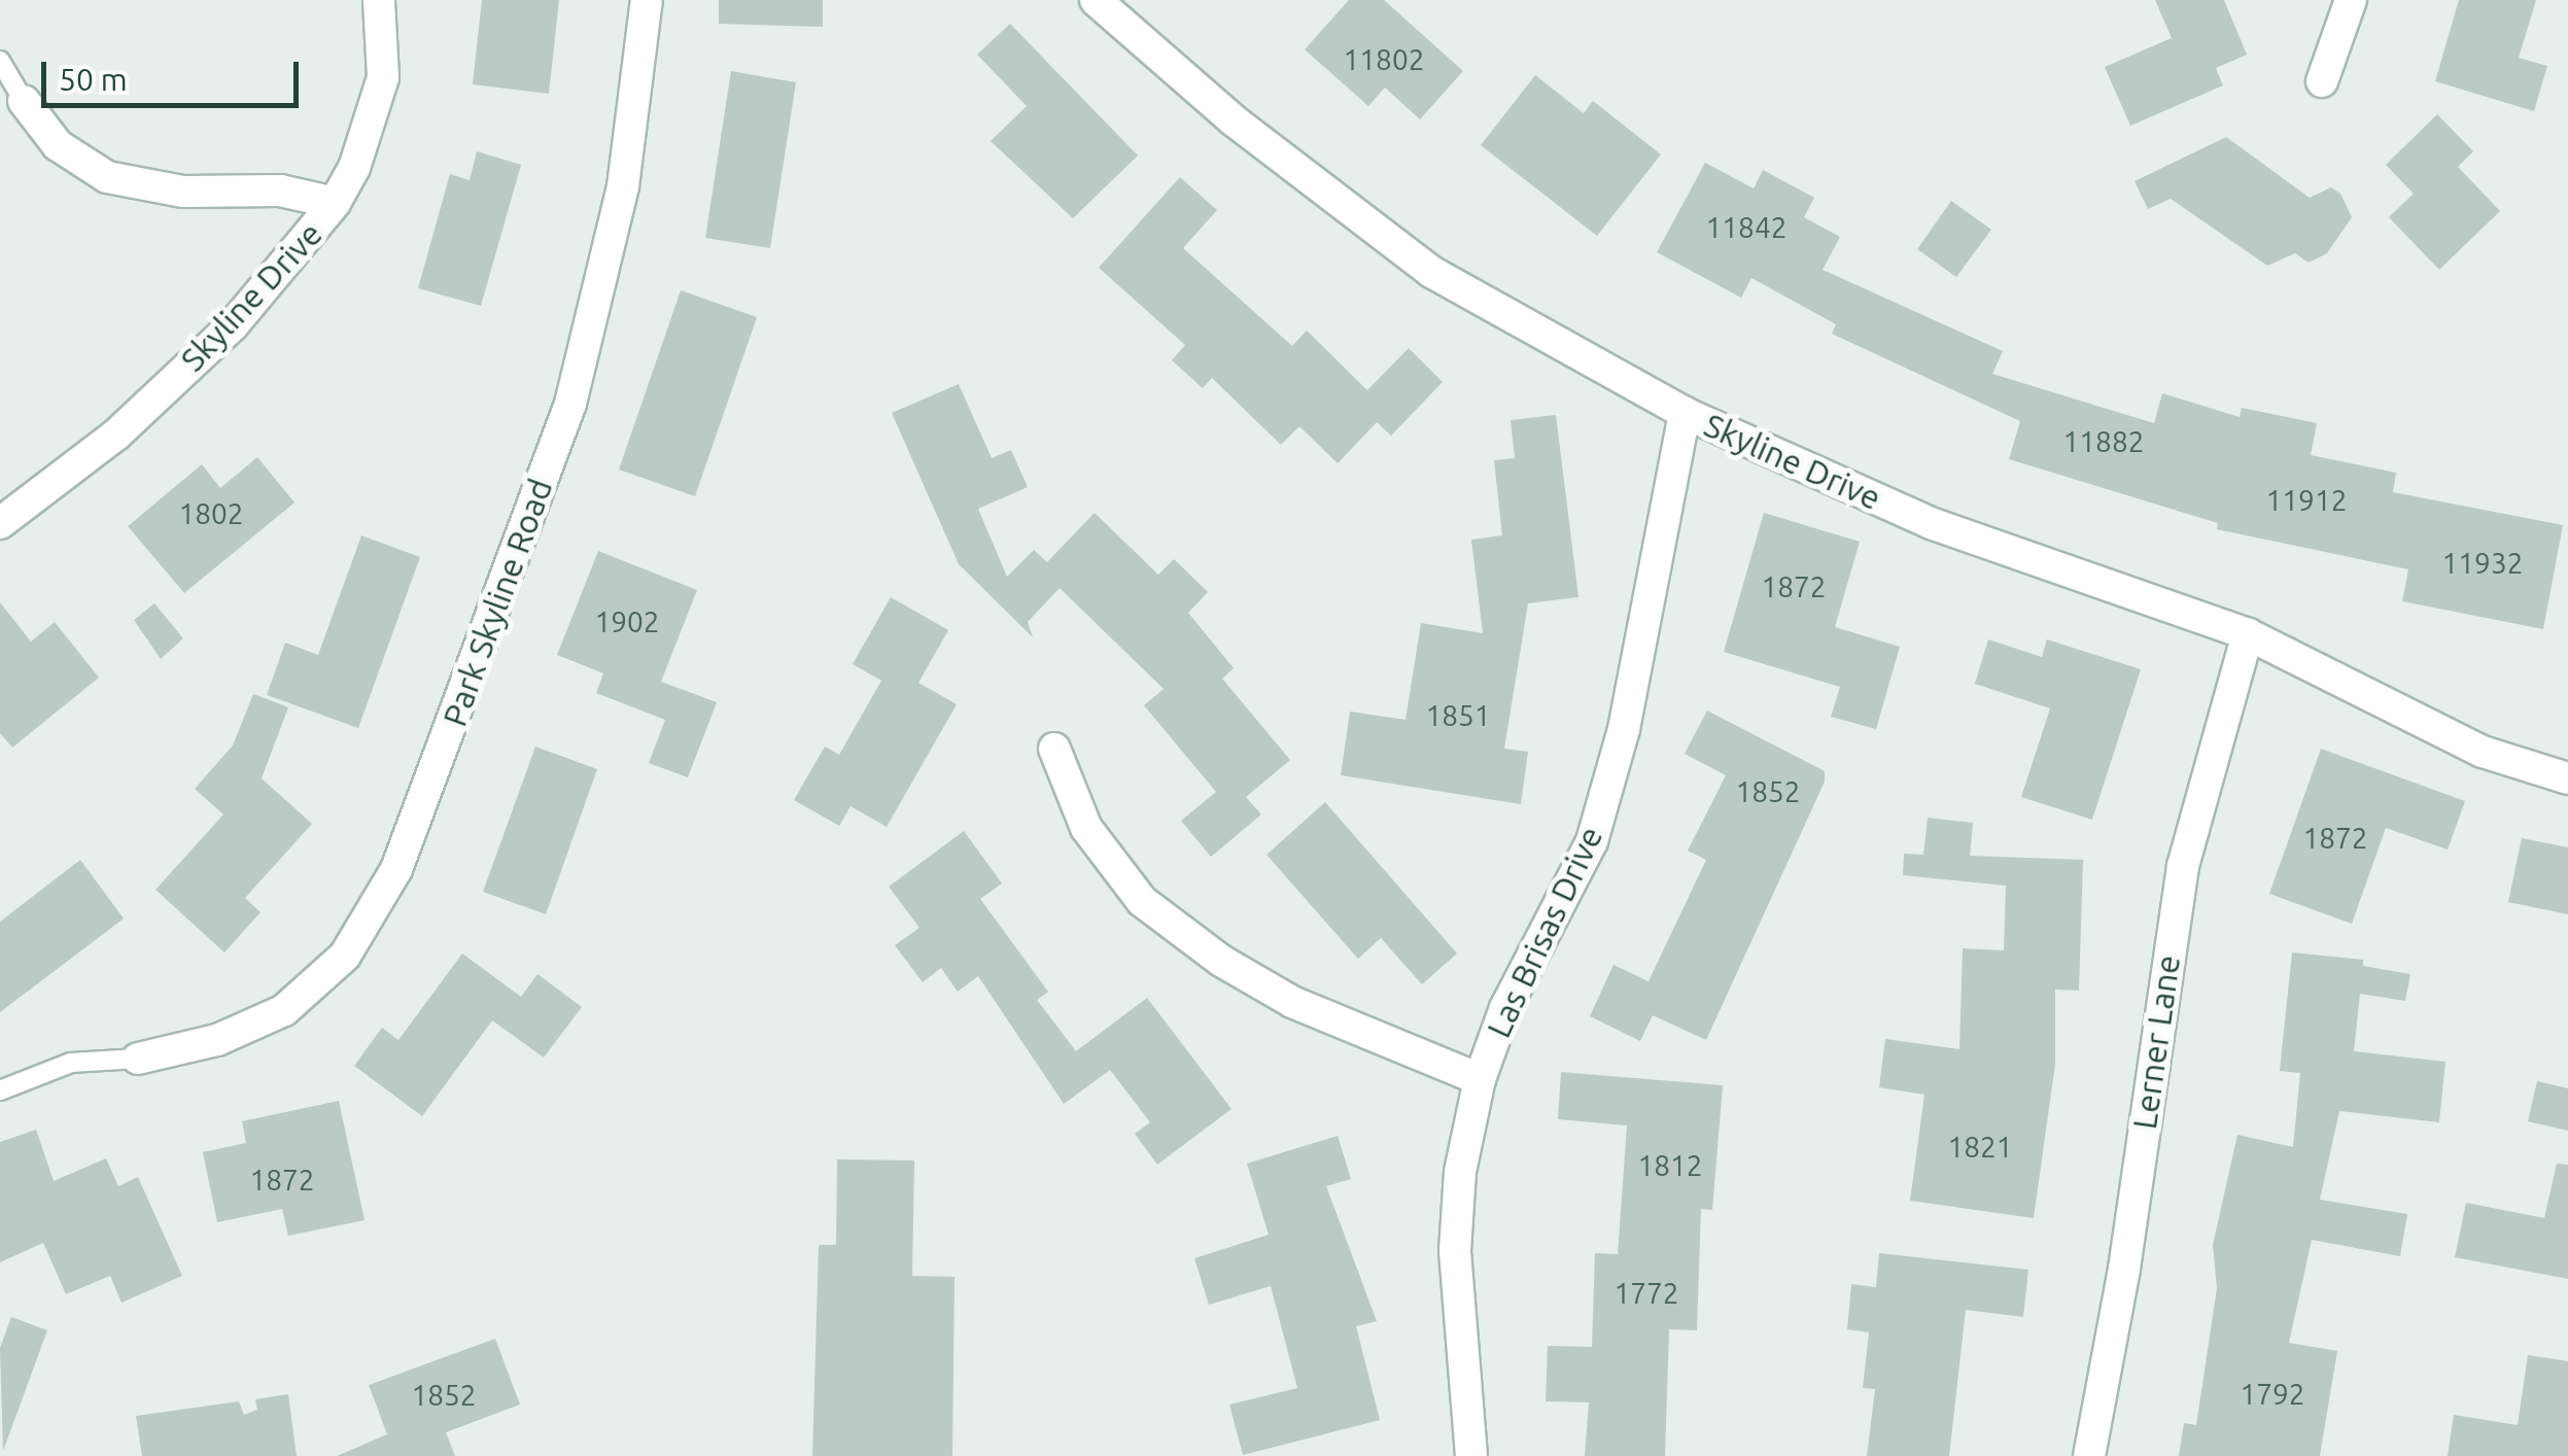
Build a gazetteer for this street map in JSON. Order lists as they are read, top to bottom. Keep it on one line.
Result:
{"streets":{"street":["Skyline Drive","Park Skyline Road","Las Brisas Drive","Lerner Lane"]},"crossings":[["Skyline Drive","Las Brisas Drive"],["Skyline Drive","Lerner Lane"]],"house_numbers":["11802","11842","11882","11912","1802","11932","1872","1902","1851","1852","1872","1821","1812","1872","1772","1792","1852"],"scale_bar":"50 m"}
